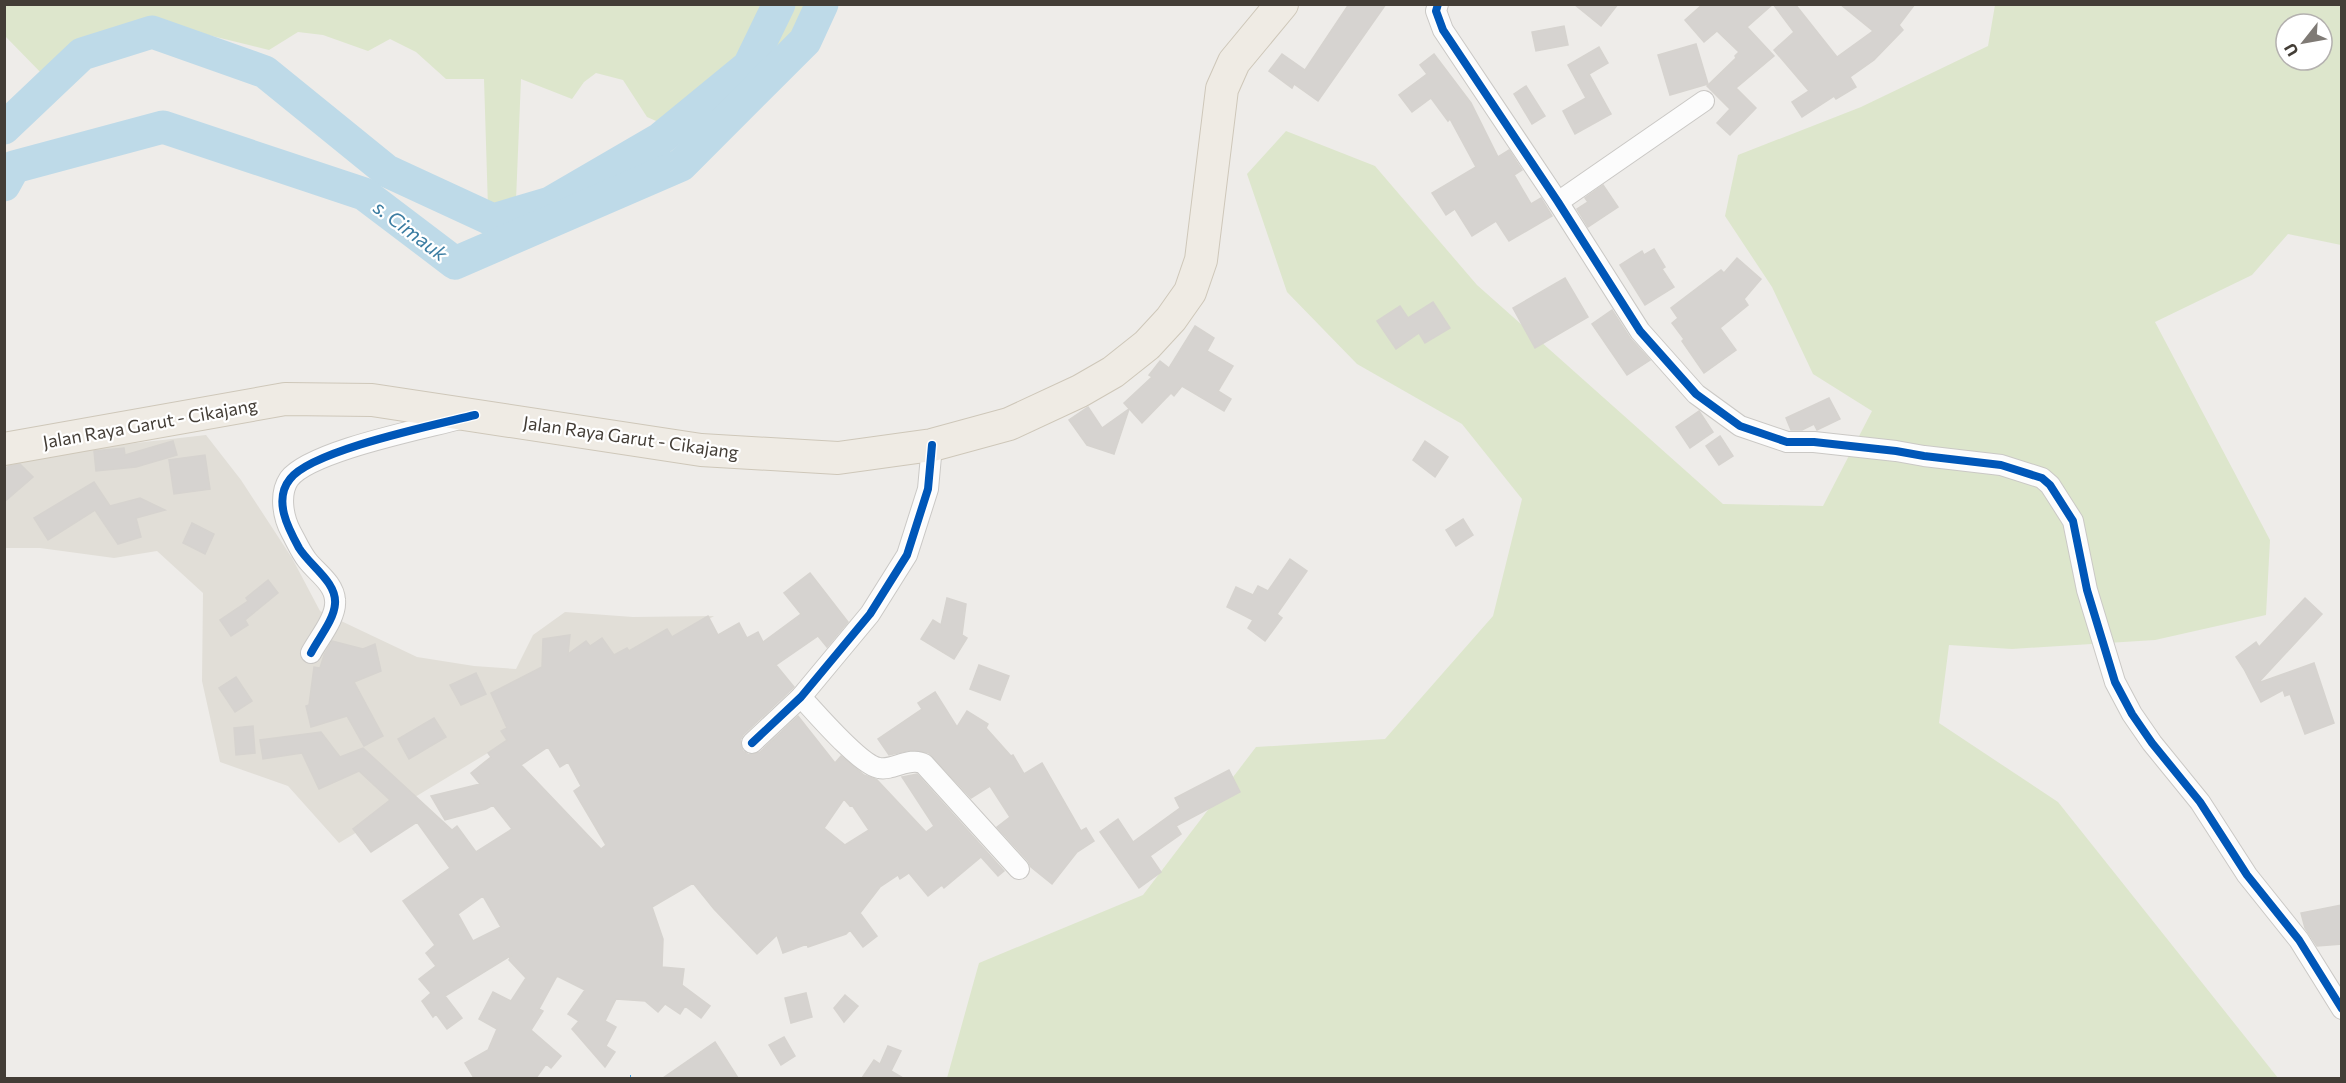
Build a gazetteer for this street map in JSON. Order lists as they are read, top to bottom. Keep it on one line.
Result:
{"streets":{"main road":["Jalan Raya Garut - Cikajang"]},"water":["s. Cimauk"],"north":"bottom left"}
